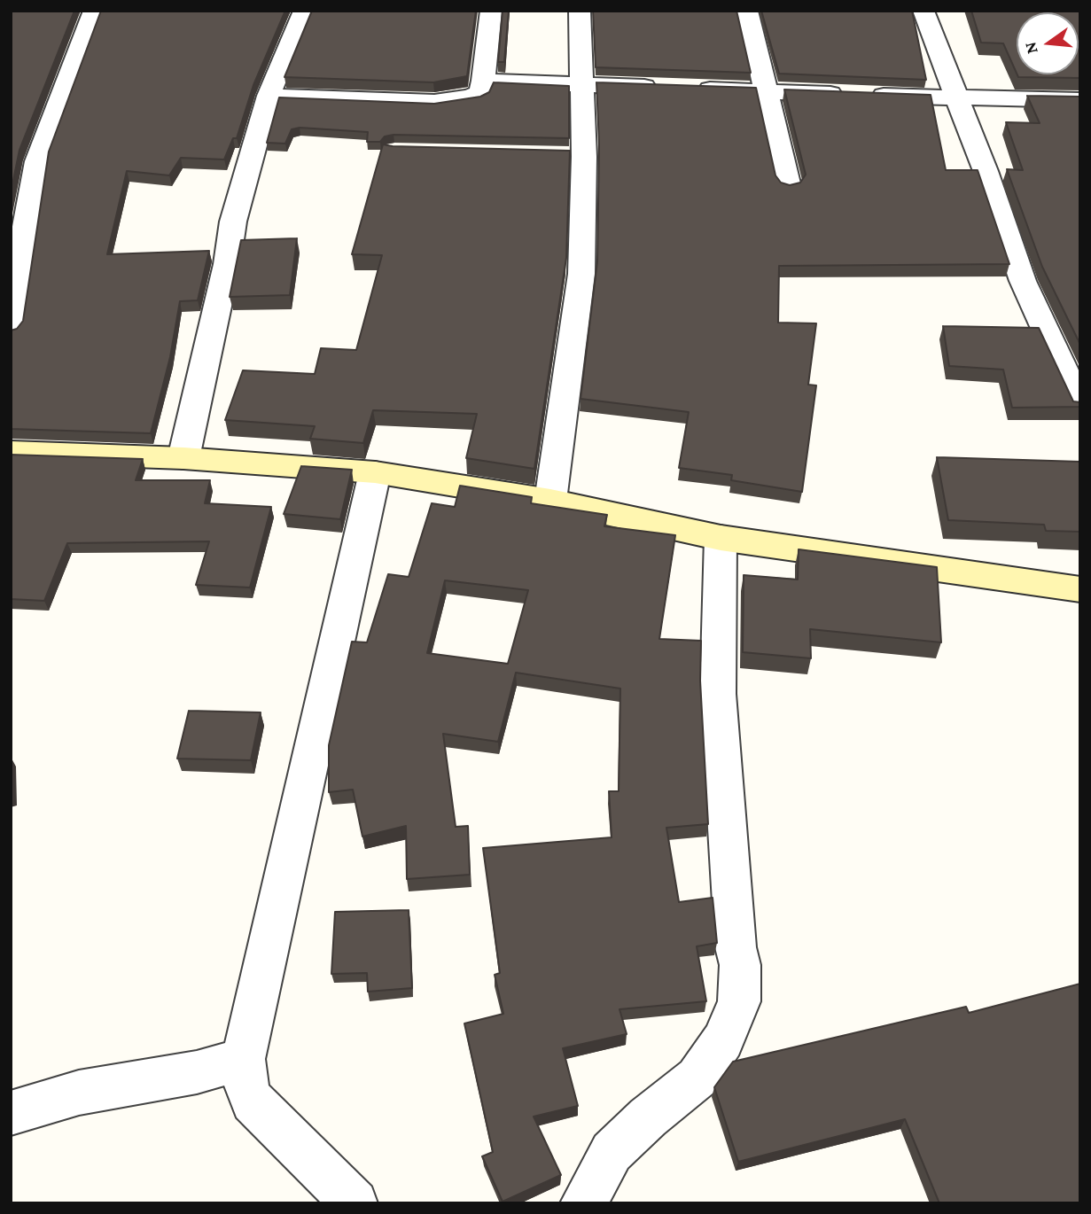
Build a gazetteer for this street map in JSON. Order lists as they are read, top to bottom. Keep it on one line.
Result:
{"north":"left"}
